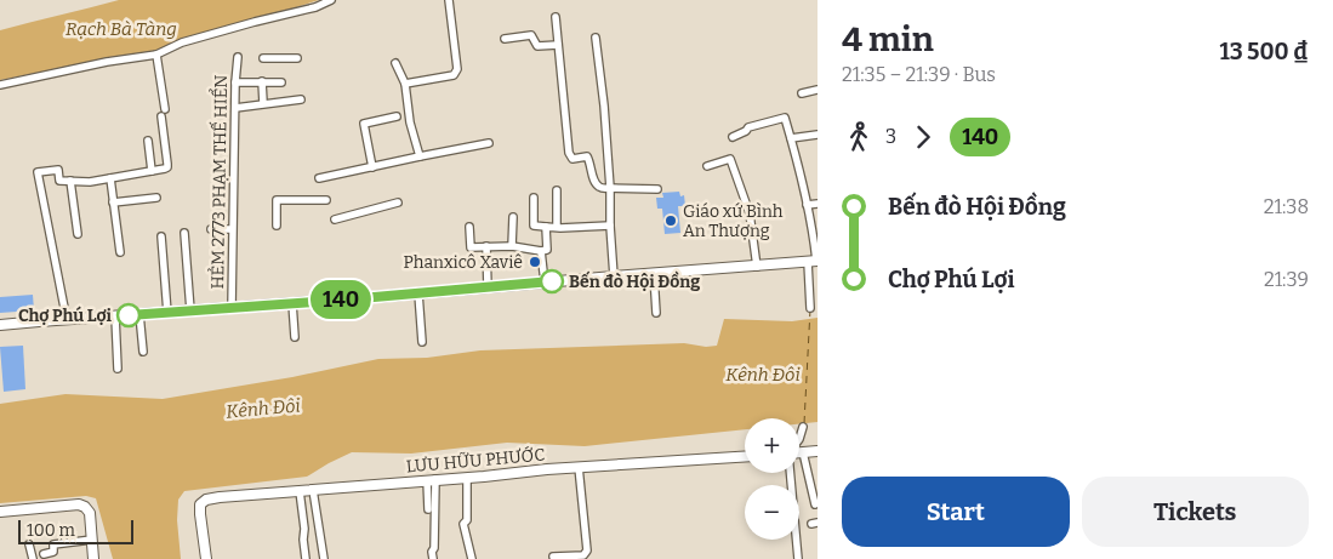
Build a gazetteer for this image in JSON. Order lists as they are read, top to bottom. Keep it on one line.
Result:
{"streets":{"main road":["LƯU HỮU PHƯỚC"],"street":["HẺM 2773 PHẠM THẾ HIỂN"]},"water":["Rạch Bà Tàng","Kênh Đôi"],"places":["Giáo xứ Bình An Thượng","Phanxicô Xaviê","Bến đò Hội Đồng","Chợ Phú Lợi"],"lines":["bus line 140"],"scale_bar":"100 m","page":{"on_map":"140","heading":["4 min","21:35 – 21:39 · Bus","13 500 ₫"],"legs":["3","140"],"list":[{"name":"Bến đò Hội Đồng","value":"21:38"},{"name":"Chợ Phú Lợi","value":"21:39"}],"map_buttons":["+","−"],"buttons":["Start","Tickets"],"scale":"100 m"}}
